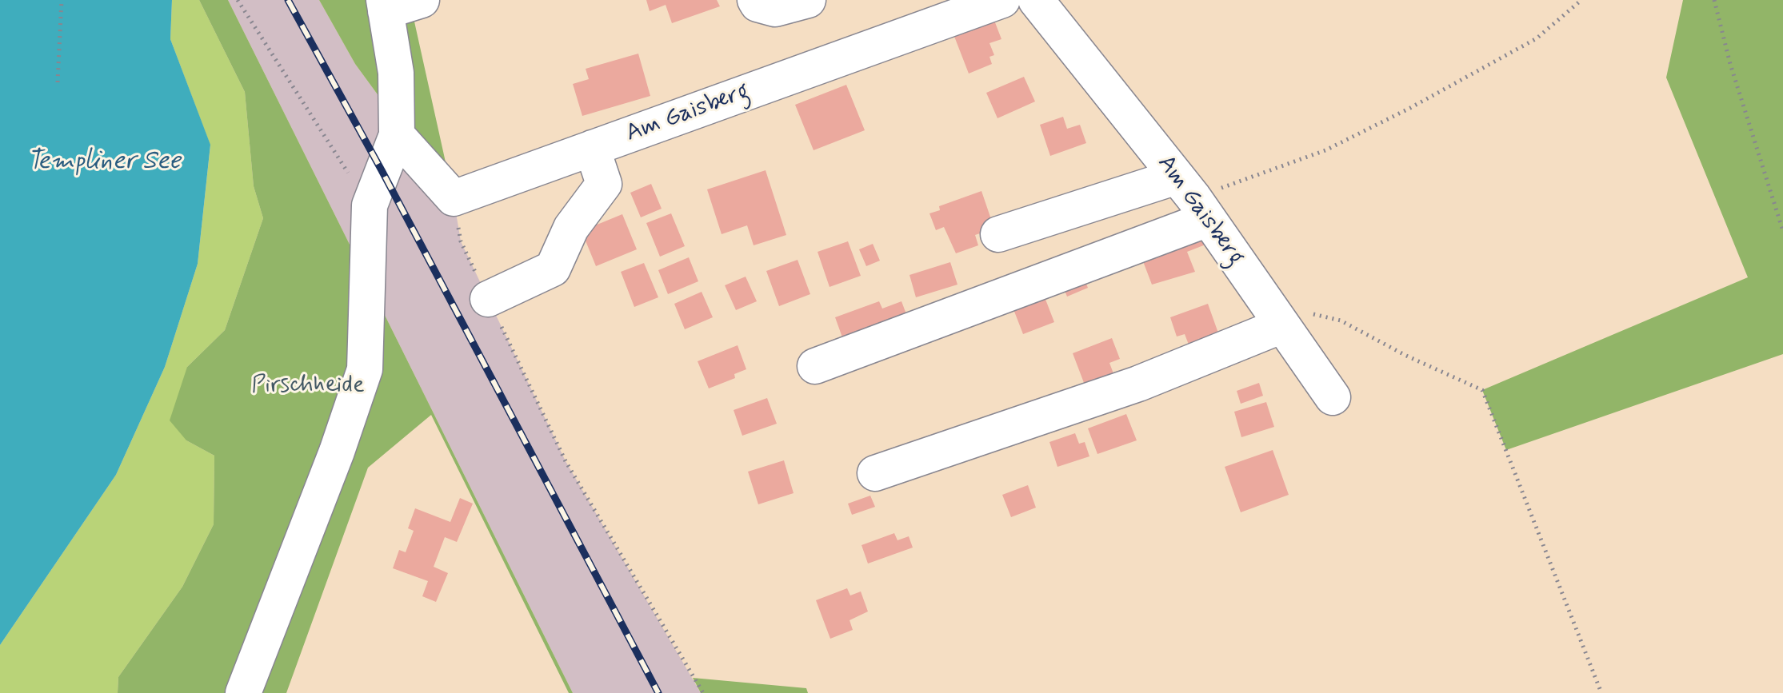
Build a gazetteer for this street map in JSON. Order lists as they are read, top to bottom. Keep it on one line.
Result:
{"streets":{"street":["Am Gaisberg"]},"water":["Templiner See"],"parks":["Pirschheide"]}
